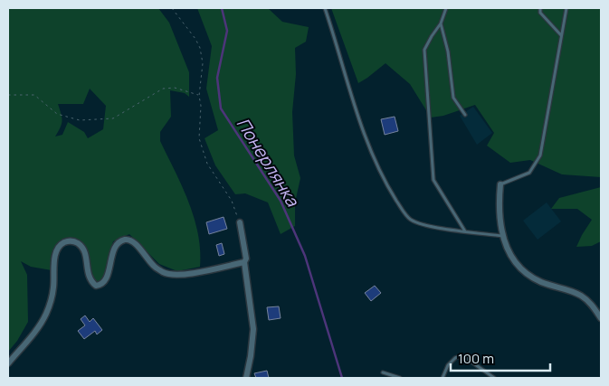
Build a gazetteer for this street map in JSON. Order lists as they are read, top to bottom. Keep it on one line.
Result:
{"water":["Понерлянка"],"scale_bar":"100 m"}
